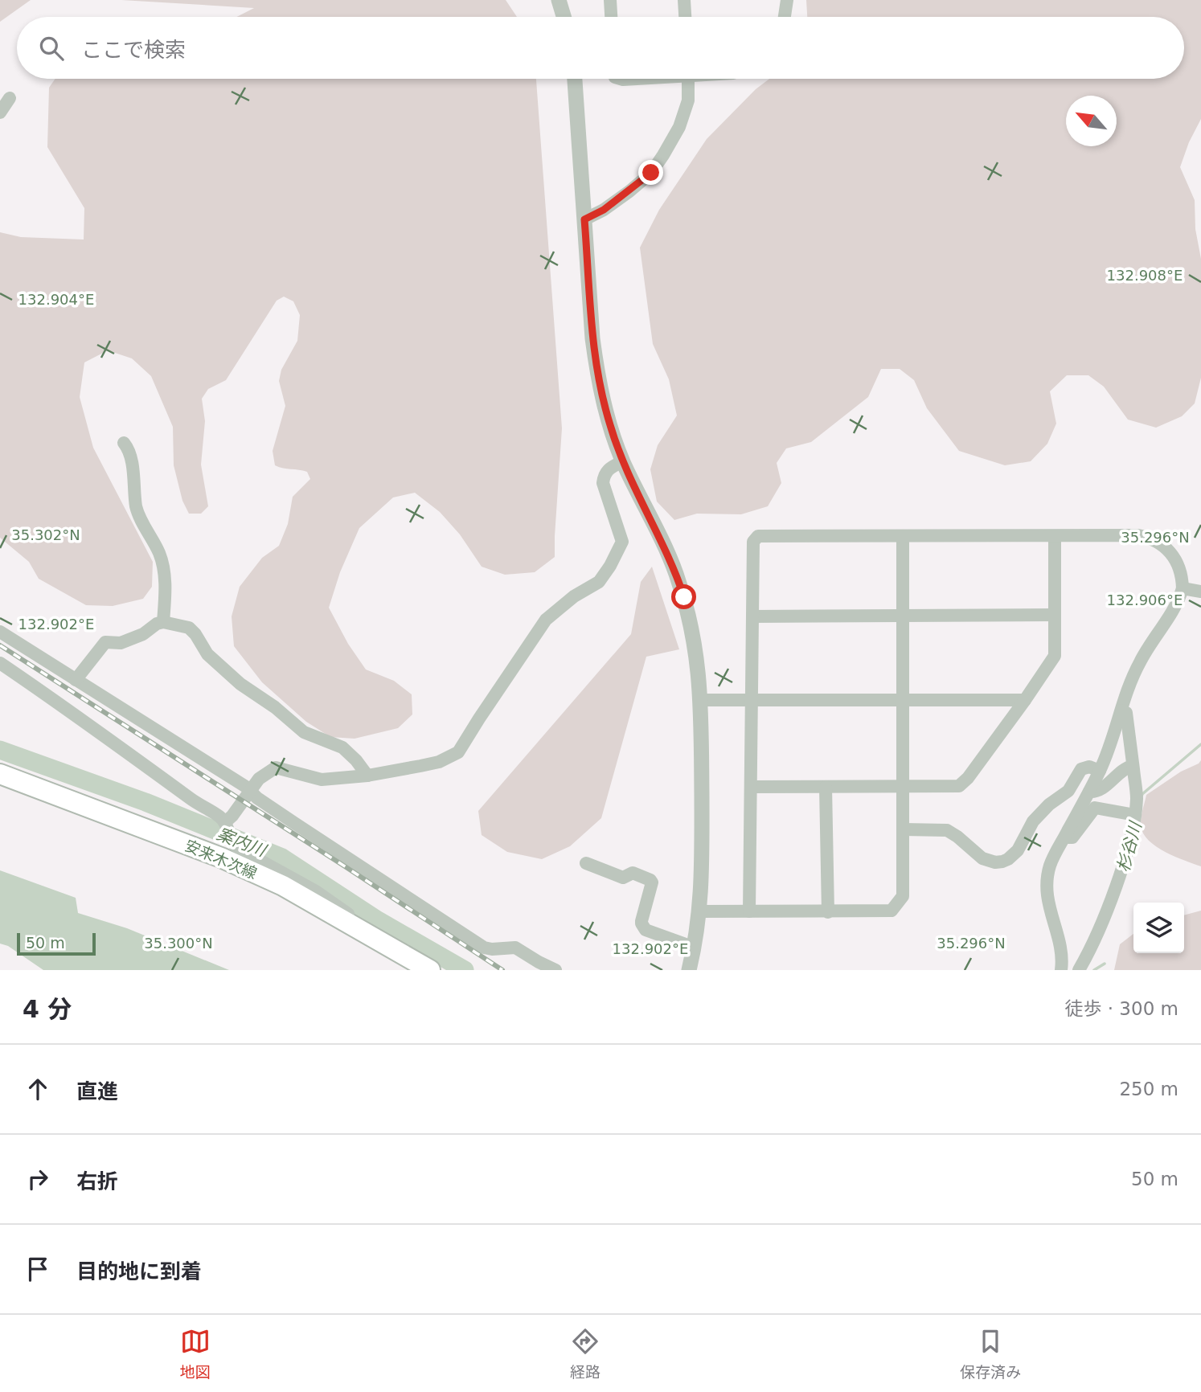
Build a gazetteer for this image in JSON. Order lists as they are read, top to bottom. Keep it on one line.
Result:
{"streets":{"main road":["安来木次線"]},"water":["案内川","杉谷川"],"scale_bar":"50 m","north":"top left","page":{"search":"ここで検索","scale":"50 m","heading":["4 分","徒歩 · 300 m"],"list":[["直進","250 m"],["右折","50 m"],"目的地に到着"],"nav":["地図","経路","保存済み"]},"coordinates":["132.908°E","132.904°E","35.302°N","35.296°N","132.906°E","132.902°E","35.300°N"]}
